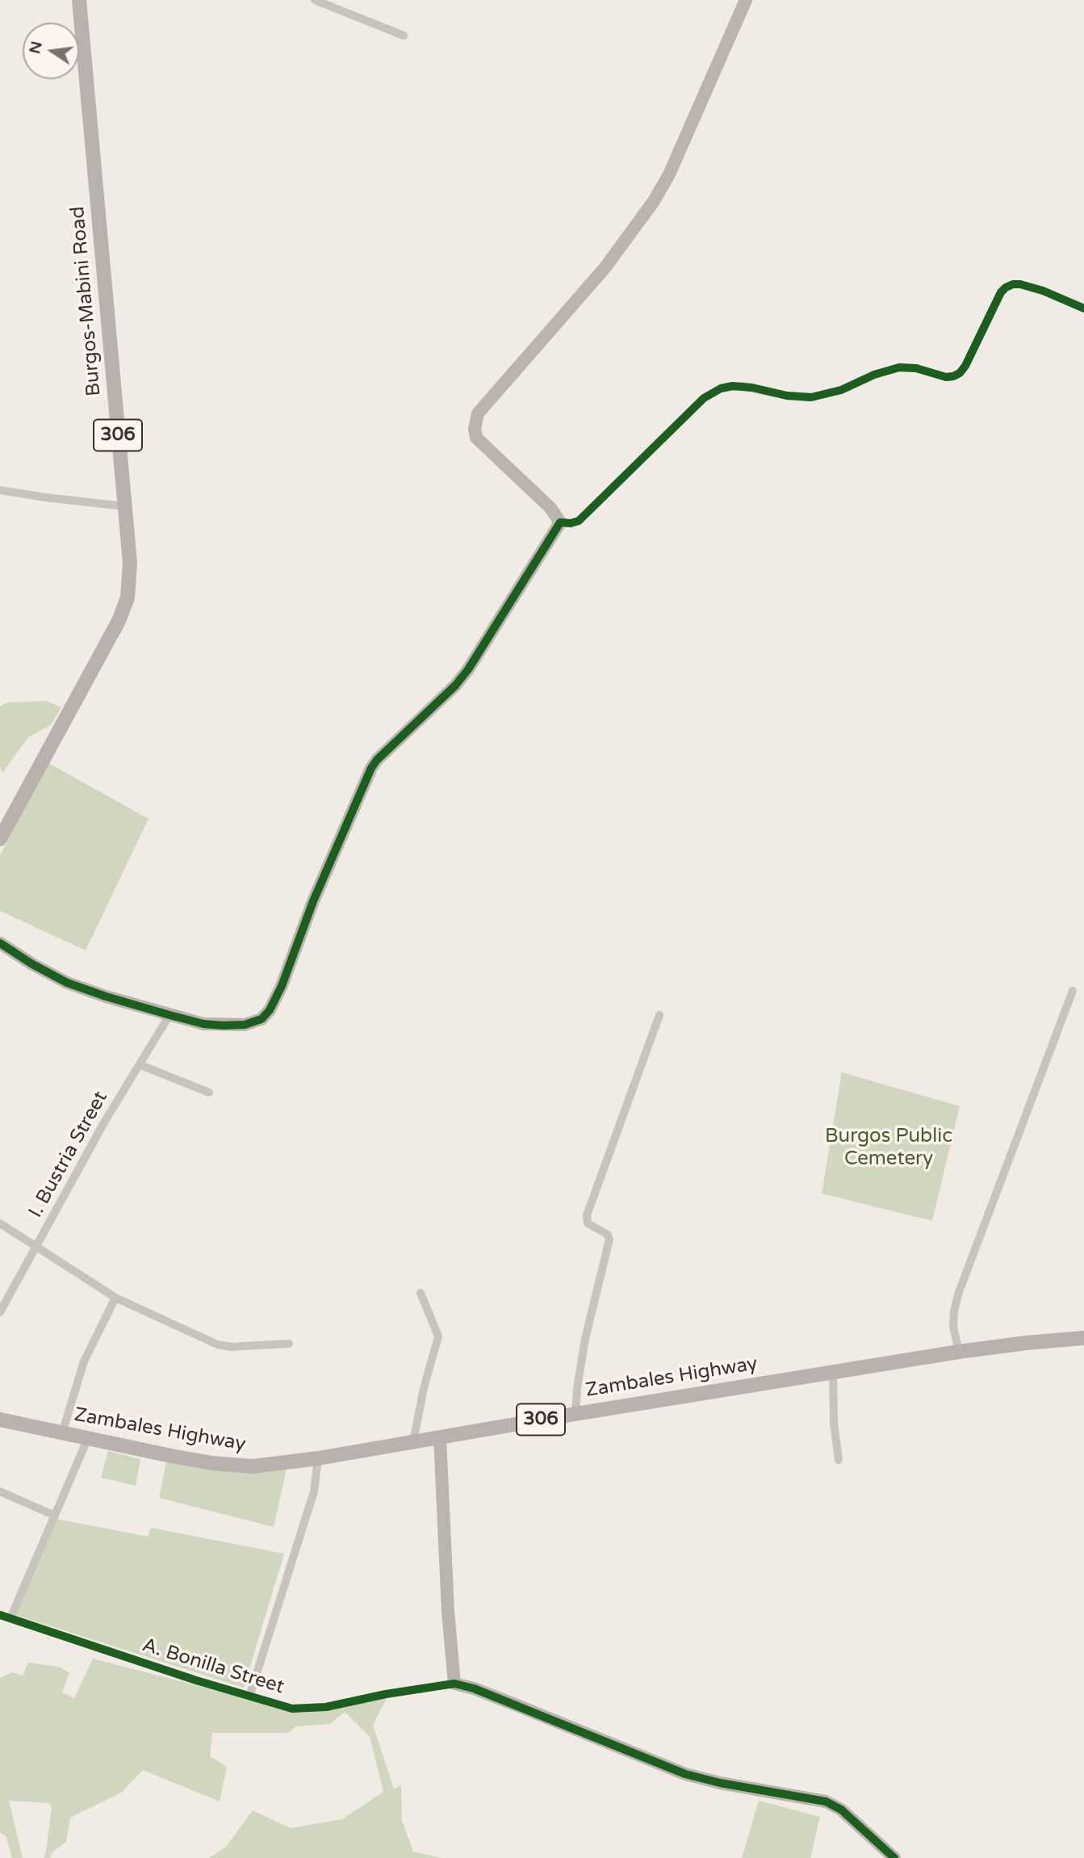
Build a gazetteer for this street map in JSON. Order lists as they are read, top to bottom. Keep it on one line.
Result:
{"streets":{"main road":["Burgos-Mabini Road","306","Zambales Highway"],"street":["I. Bustria Street","A. Bonilla Street"]},"parks":["Burgos Public Cemetery"],"north":"left"}
